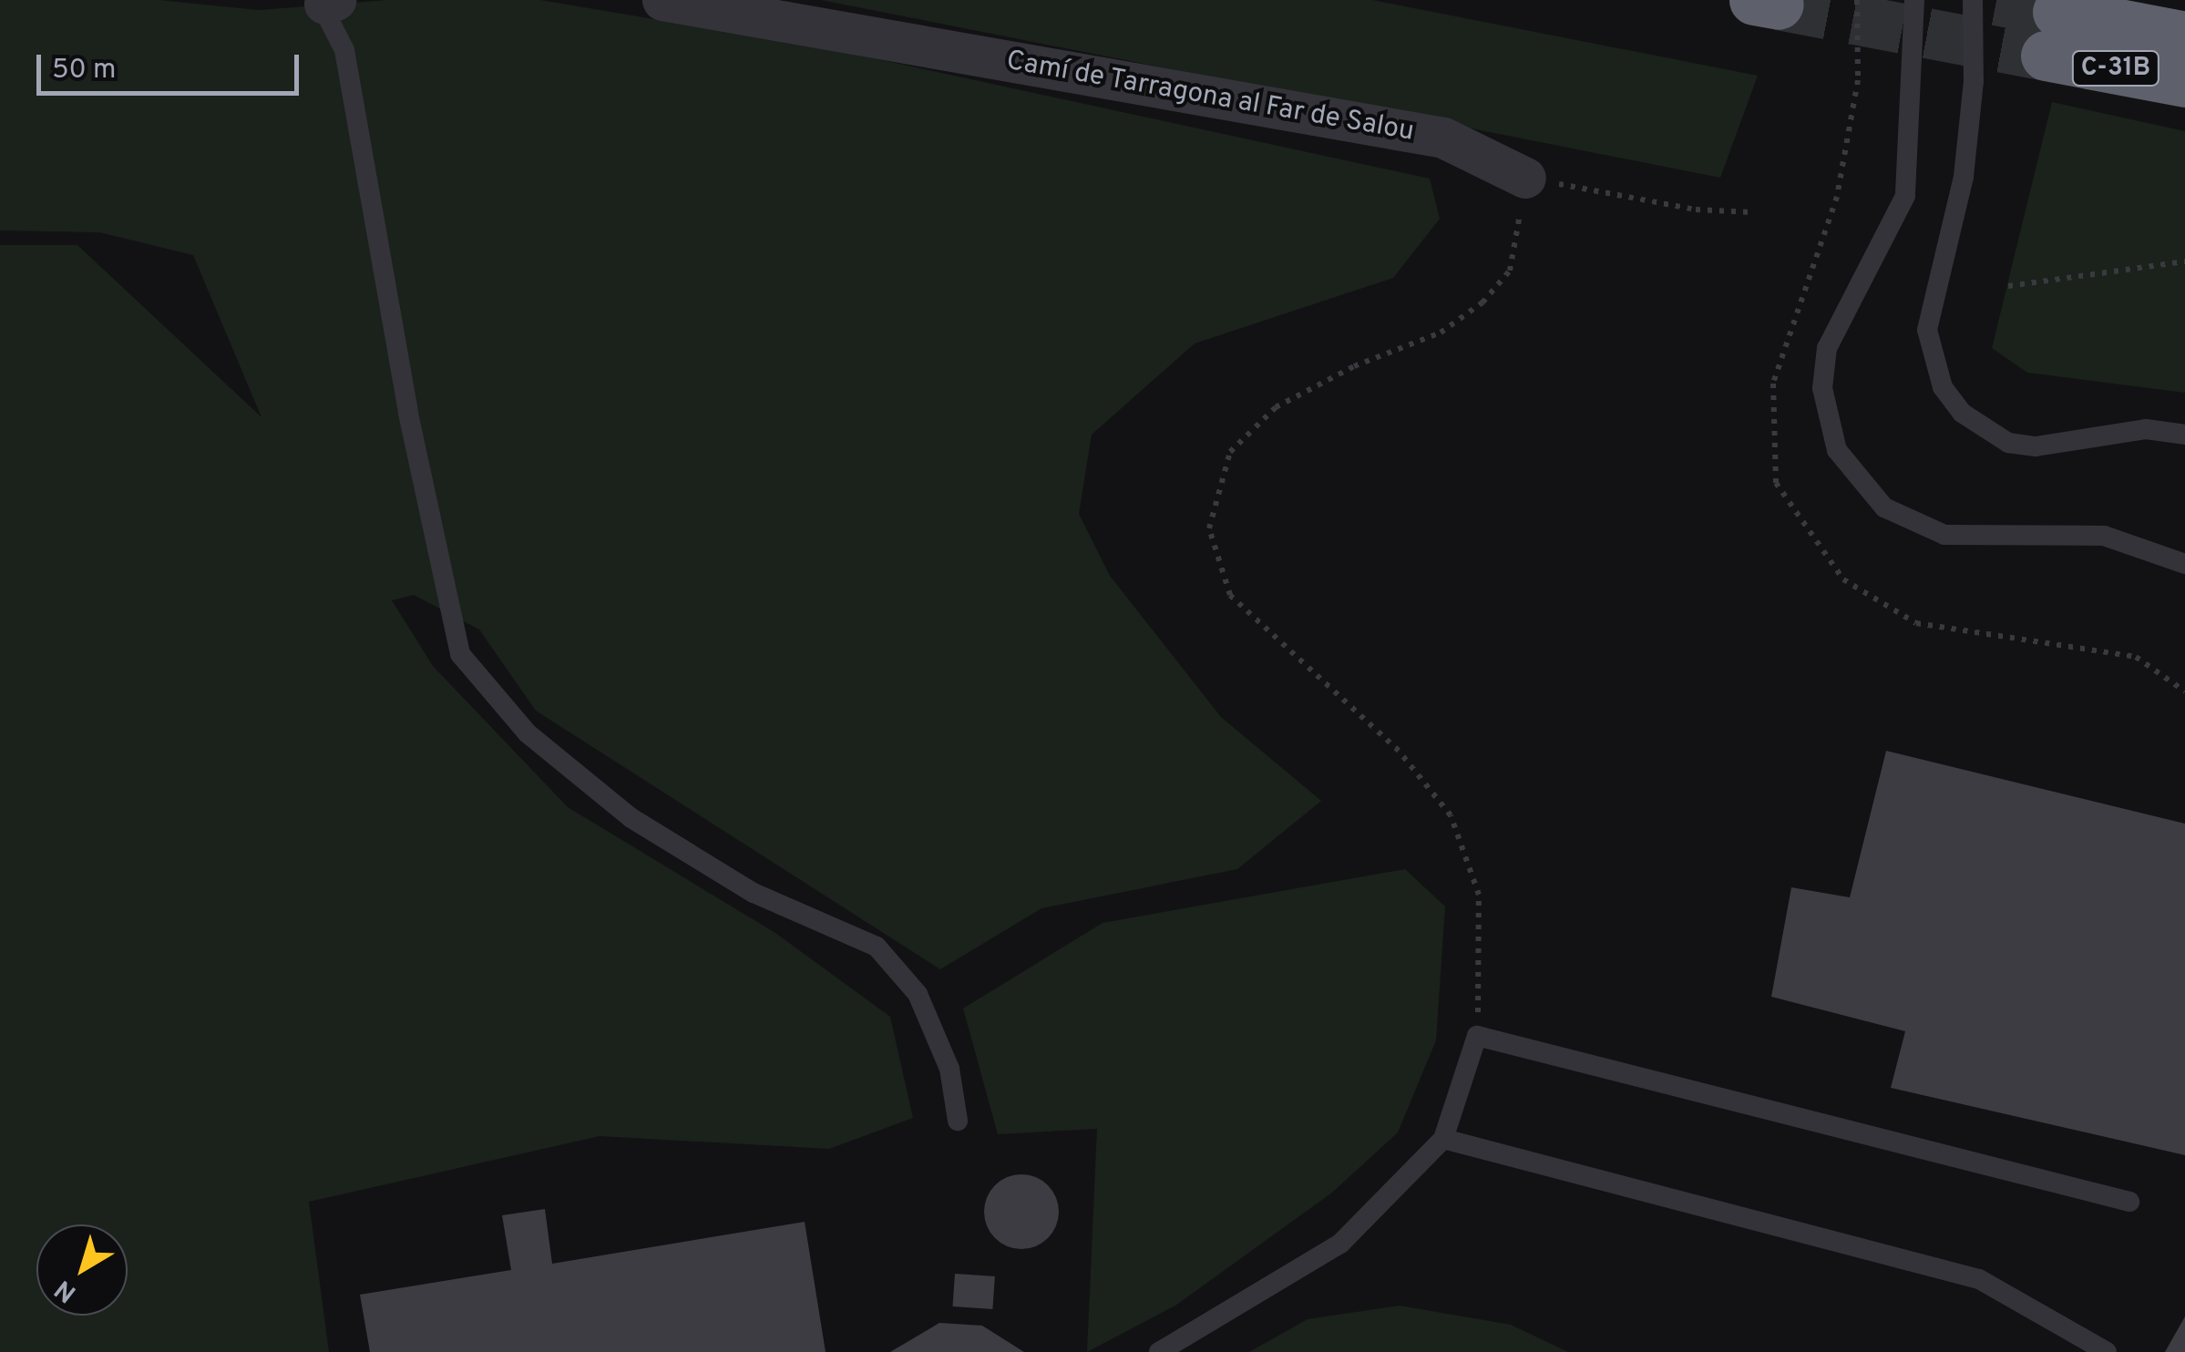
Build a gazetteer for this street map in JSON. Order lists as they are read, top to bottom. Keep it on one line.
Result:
{"streets":{"highway":["C-31B"],"street":["Camí de Tarragona al Far de Salou"]},"scale_bar":"50 m","north":"bottom left"}
